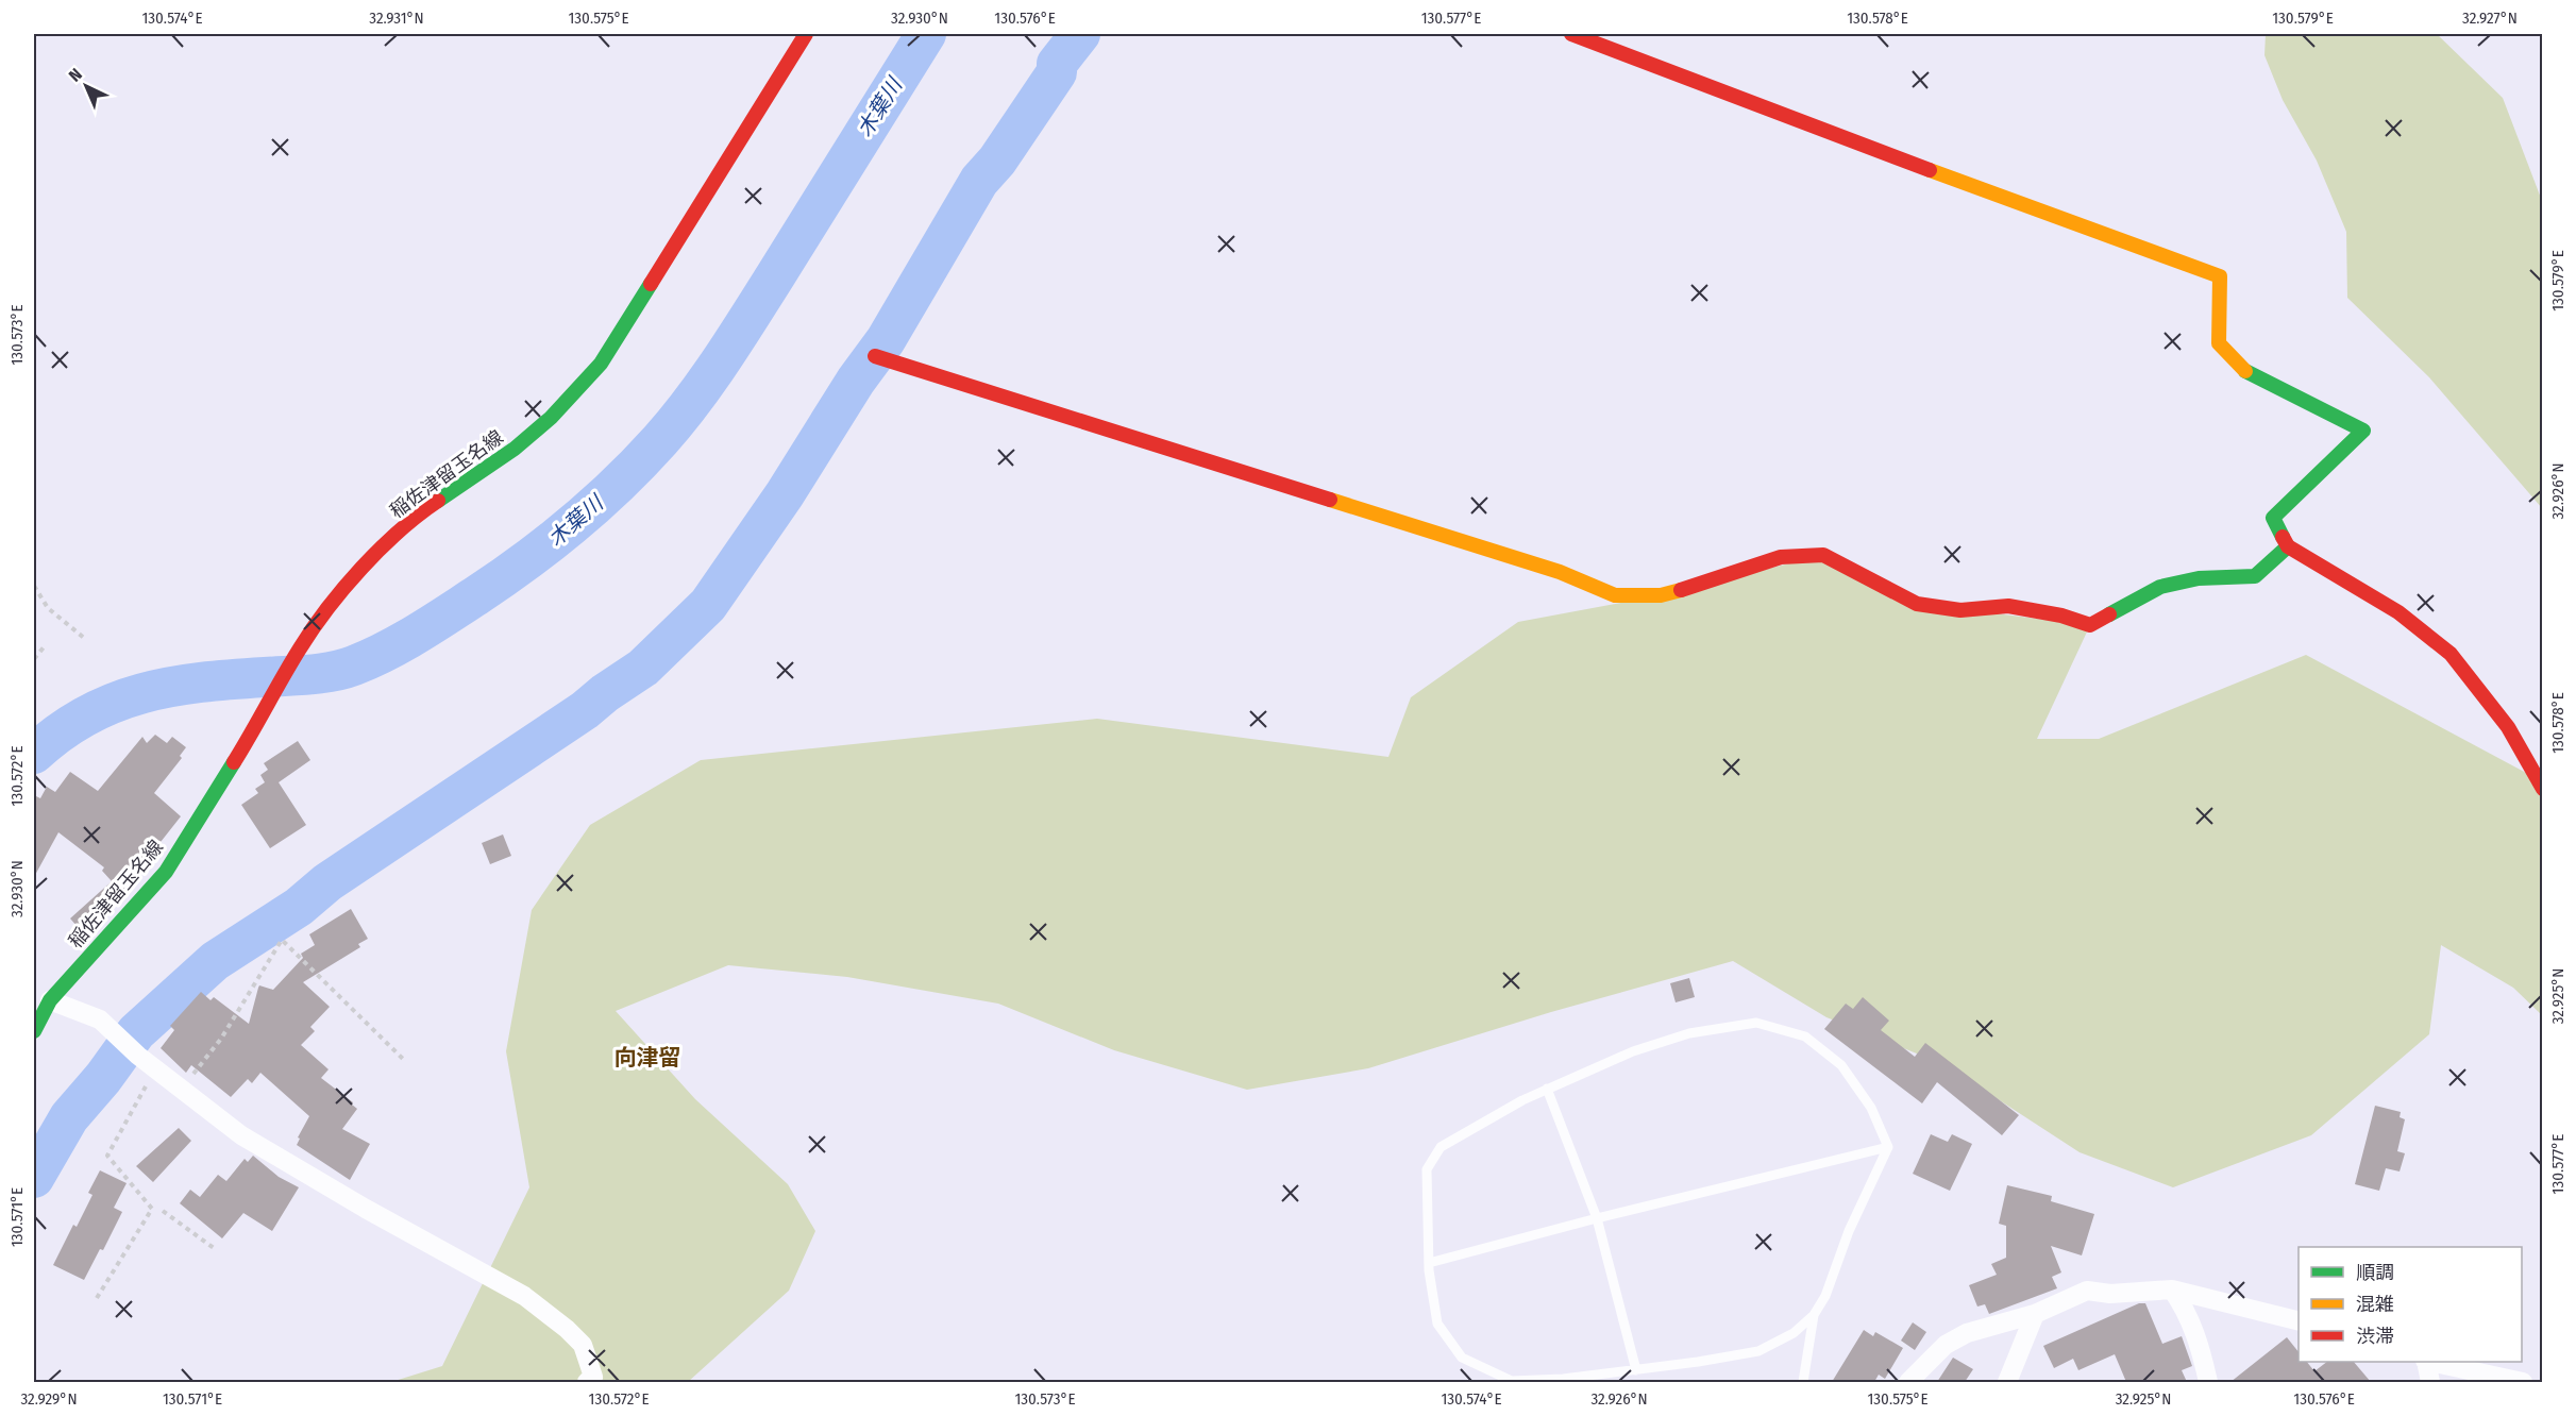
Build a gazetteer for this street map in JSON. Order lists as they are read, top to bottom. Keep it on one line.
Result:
{"streets":{"street":["稲佐津留玉名線"]},"districts":["向津留"],"water":["木葉川"],"legend":["順調","混雑","渋滞"],"north":"top left","coordinates":["130.574°E","32.931°N","130.575°E","32.930°N","130.576°E","130.577°E","130.578°E","130.579°E","32.927°N","130.573°E","32.926°N","130.572°E","32.925°N","130.571°E","32.929°N"]}
